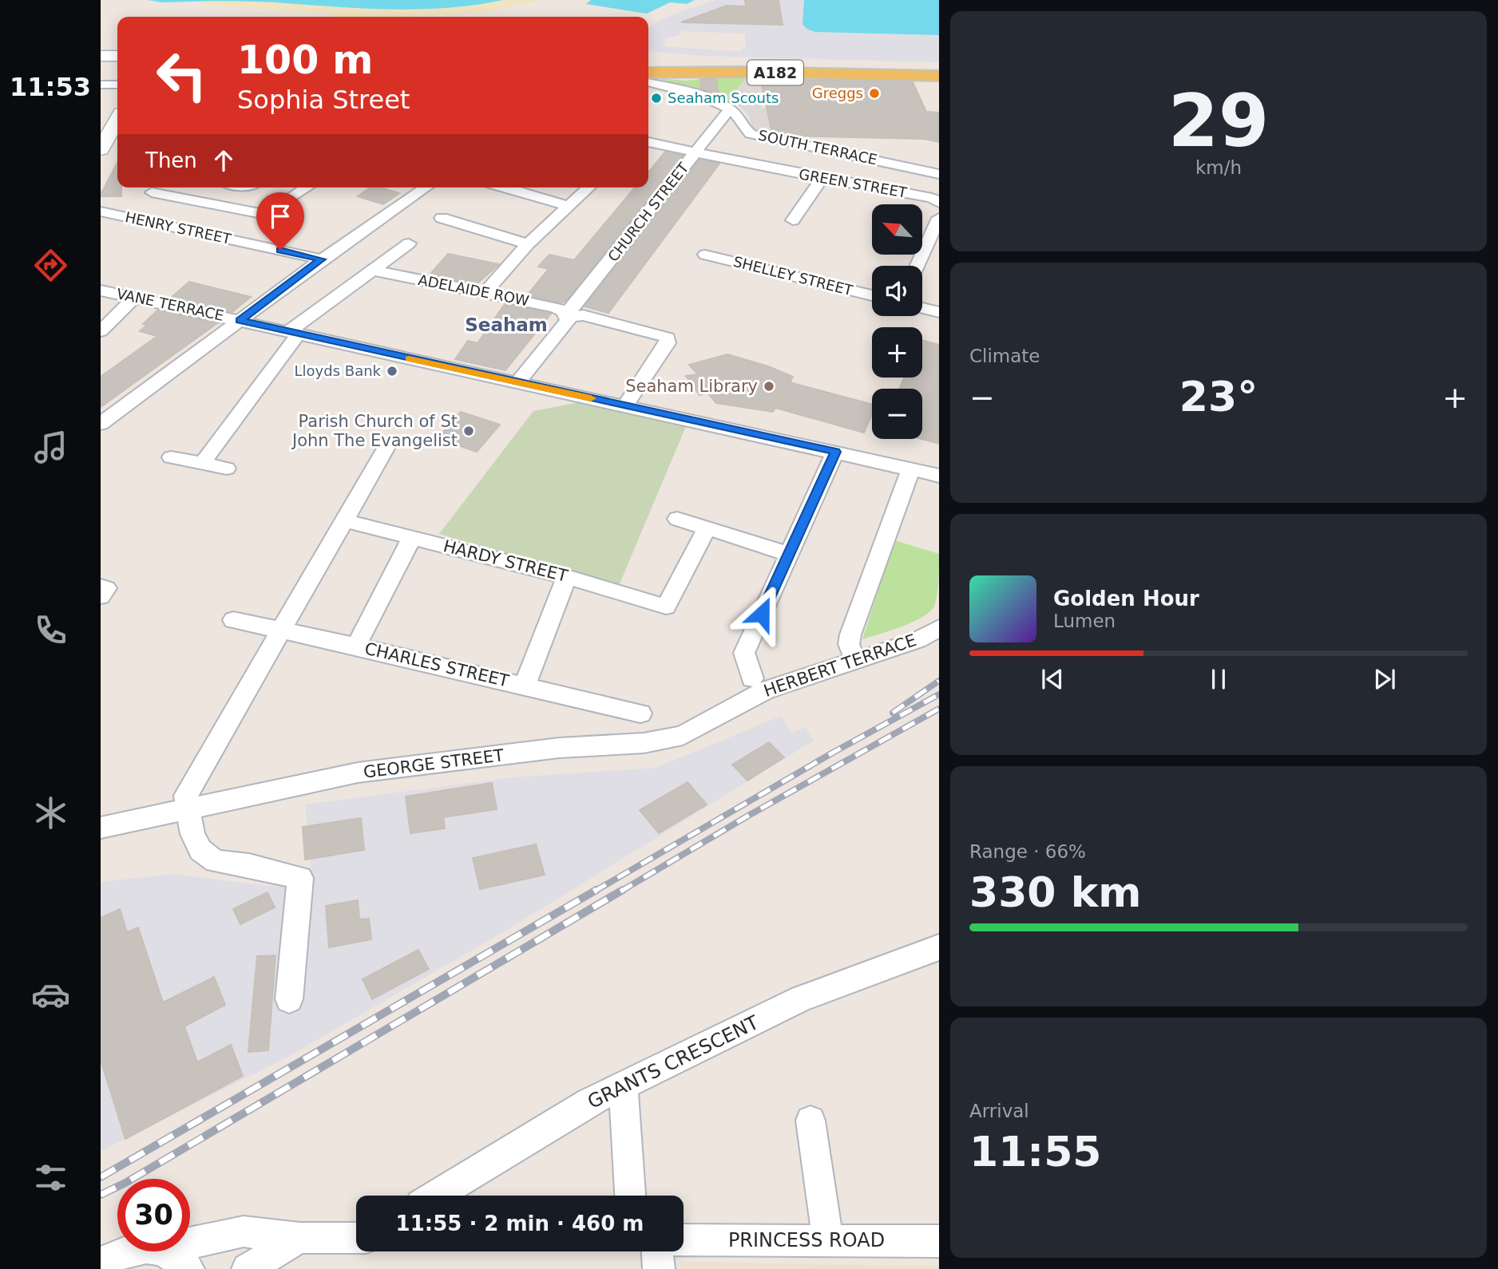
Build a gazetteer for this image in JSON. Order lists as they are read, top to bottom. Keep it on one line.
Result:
{"streets":{"main road":["A182"],"street":["SOUTH TERRACE","GREEN STREET","CHURCH STREET","HENRY STREET","SHELLEY STREET","ADELAIDE ROW","VANE TERRACE","HARDY STREET","CHARLES STREET","HERBERT TERRACE","GEORGE STREET","GRANTS CRESCENT","PRINCESS ROAD"]},"crossings":[["SOUTH TERRACE","GREEN STREET"],["SOUTH TERRACE","CHURCH STREET"],["GREEN STREET","CHURCH STREET"],["CHURCH STREET","ADELAIDE ROW"],["CHURCH STREET","VANE TERRACE"],["ADELAIDE ROW","VANE TERRACE"],["HERBERT TERRACE","GEORGE STREET"]],"districts":["Seaham"],"places":["Greggs","Seaham Scouts","Lloyds Bank","Seaham Library","Parish Church of St John The Evangelist"],"north":"top left","page":{"tabs":"11:53","tile":[["29","km/h"],"Climate",["Range · 66%","330 km"],["Arrival","11:55"]],"turn":["100 m","Sophia Street"],"then":"Then","map_buttons":["+","−"],"heat":["−","23°","+"],"song":["Golden Hour","Lumen"],"limit":"30","trip":"11:55 · 2 min · 460 m"}}
